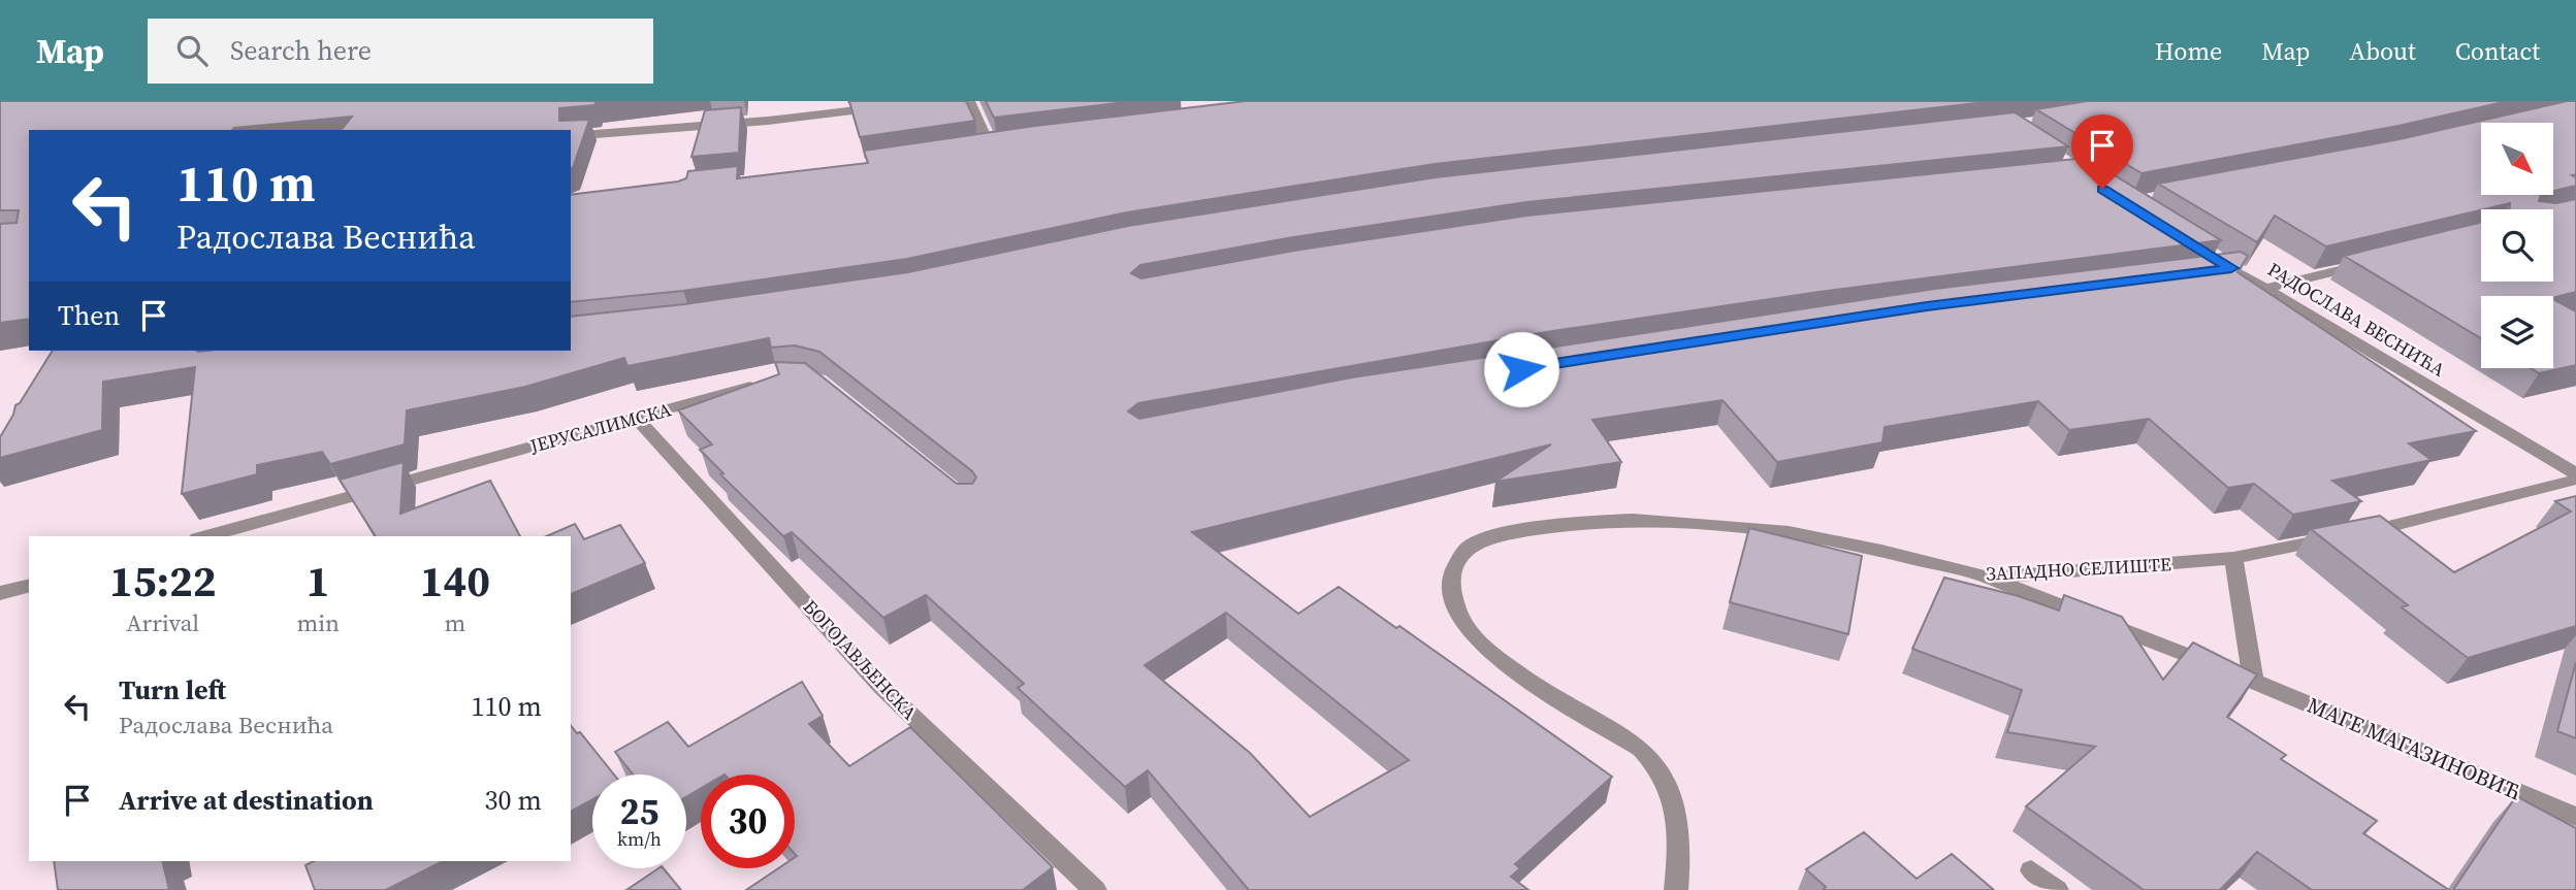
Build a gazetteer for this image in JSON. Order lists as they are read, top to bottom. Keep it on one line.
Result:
{"streets":{"street":["РАДОСЛАВА ВЕСНИЋА","ЈЕРУСАЛИМСКА","ЗАПАДНО СЕЛИШТЕ","БОГОЈАВЉЕНСКА","МАГЕ МАГАЗИНОВИЋ"]},"crossings":[["ЈЕРУСАЛИМСКА","БОГОЈАВЉЕНСКА"],["ЗАПАДНО СЕЛИШТЕ","МАГЕ МАГАЗИНОВИЋ"]],"north":"bottom right","page":{"header":"Map","search":"Search here","nav":["Home","Map","About","Contact"],"turn":["110 m","Радослава Веснића"],"then":"Then","eta":["15:22","Arrival","1","min","140","m"],"list":[{"name":"Turn left","note":"Радослава Веснића","value":"110 m"},{"name":"Arrive at destination","value":"30 m"}],"speed":"25 km/h","limit":"30"}}
